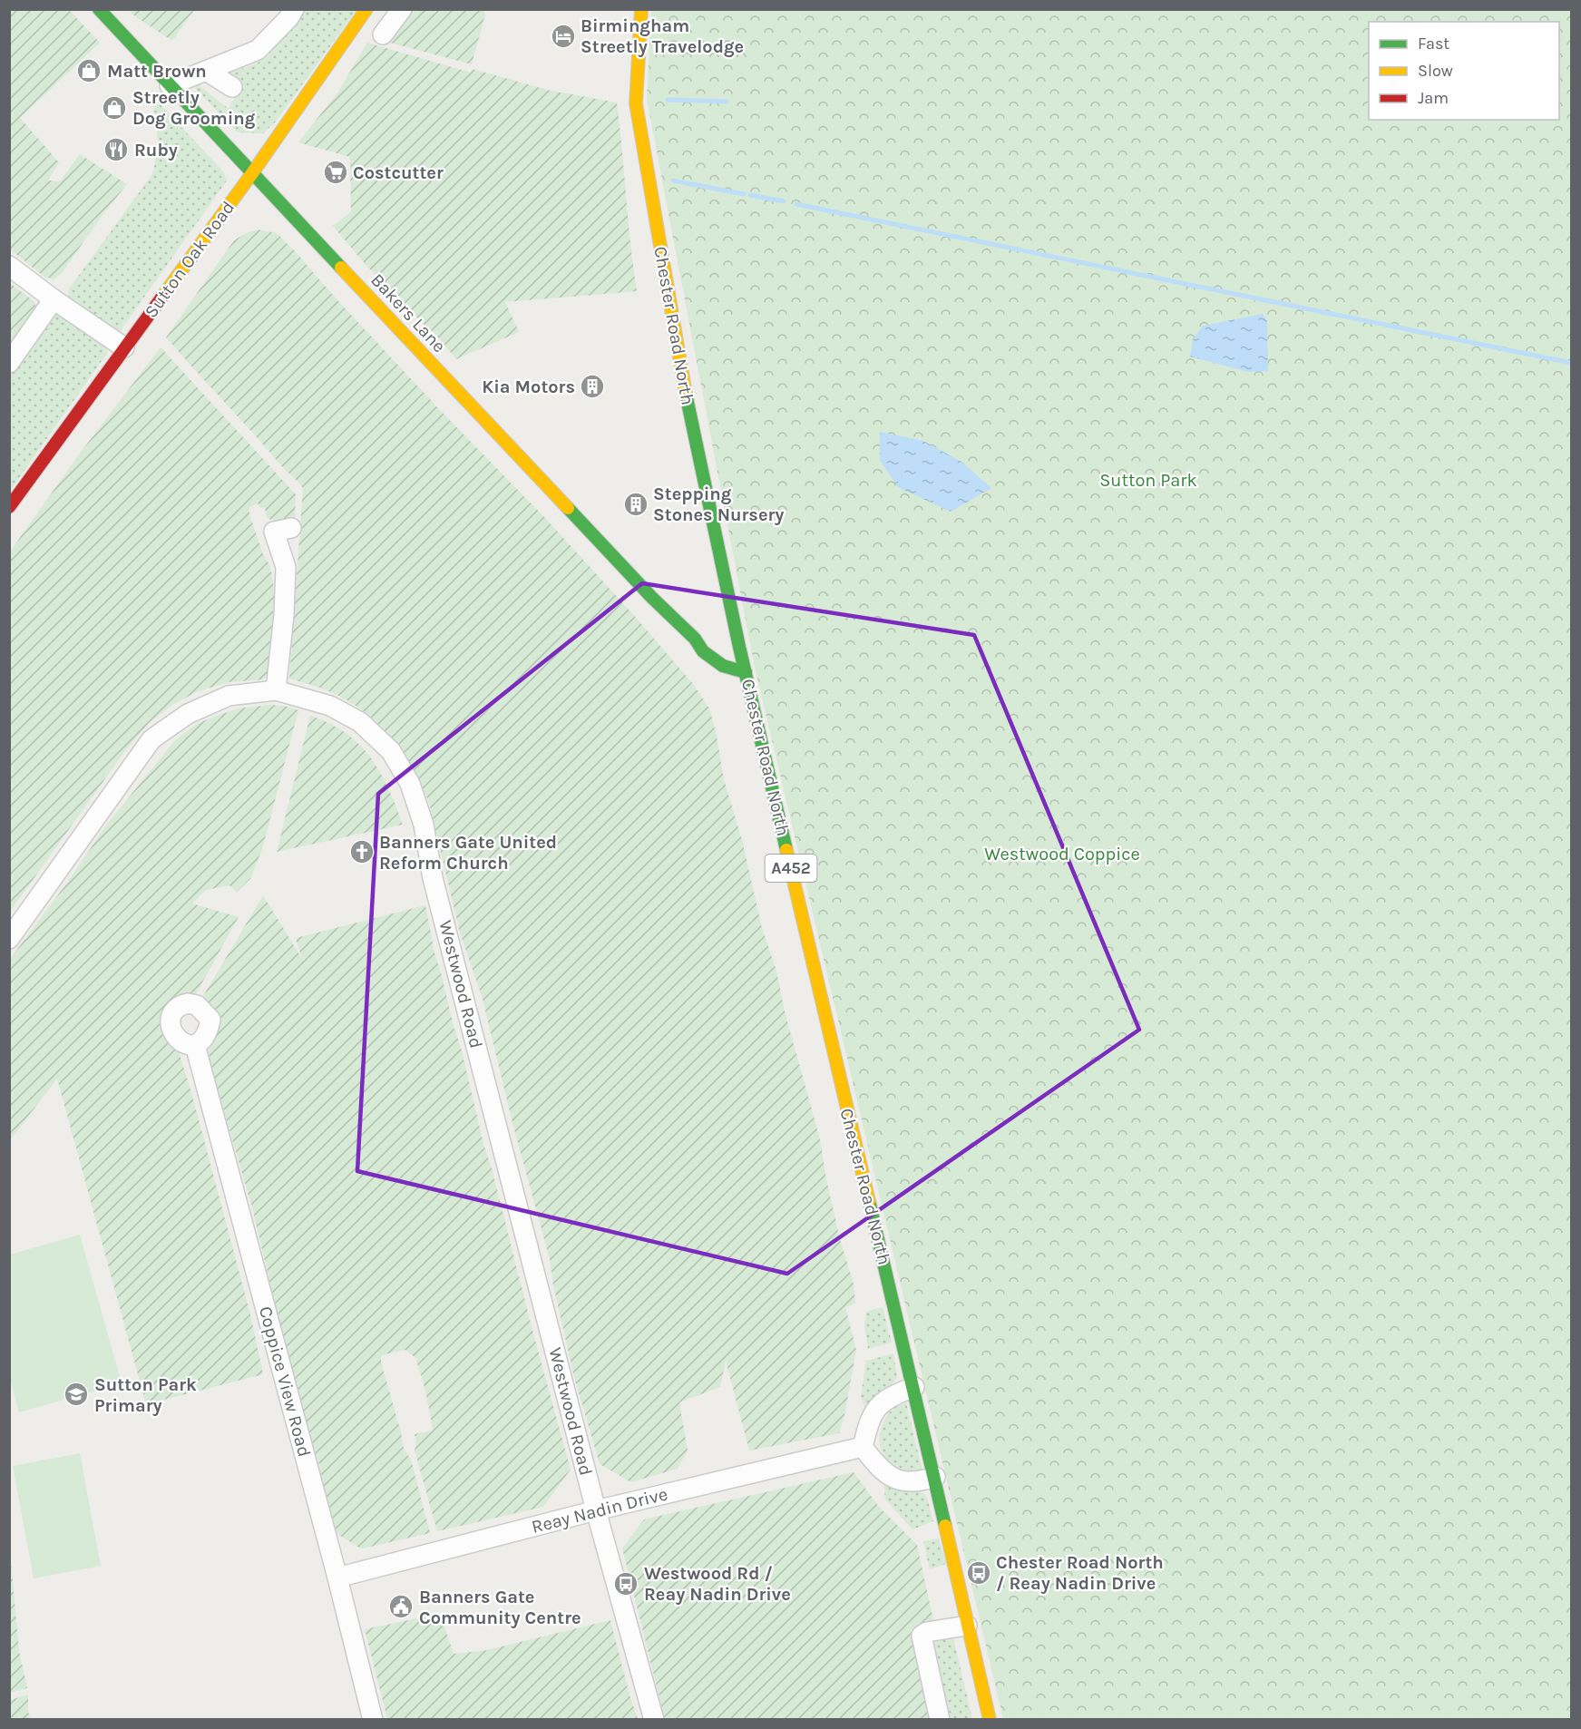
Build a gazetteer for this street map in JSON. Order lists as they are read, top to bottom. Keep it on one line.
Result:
{"streets":{"main road":["Sutton Oak Road","Bakers Lane","Chester Road North","A452"],"street":["Westwood Road","Coppice View Road","Reay Nadin Drive"]},"crossings":[["Sutton Oak Road","Bakers Lane"],["Bakers Lane","Chester Road North"],["Westwood Road","Reay Nadin Drive"],["Coppice View Road","Reay Nadin Drive"]],"parks":["Sutton Park","Westwood Coppice"],"places":{"hotel":["Birmingham Streetly Travelodge"],"shop":["Matt Brown","Streetly Dog Grooming"],"restaurant":["Ruby"],"supermarket":["Costcutter"],"building":["Kia Motors","Stepping Stones Nursery"],"church":["Banners Gate United Reform Church"],"school or university":["Sutton Park Primary"],"bus stop":["Chester Road North / Reay Nadin Drive","Westwood Rd / Reay Nadin Drive"],"public building":["Banners Gate Community Centre"]},"legend":["Fast","Slow","Jam"]}
